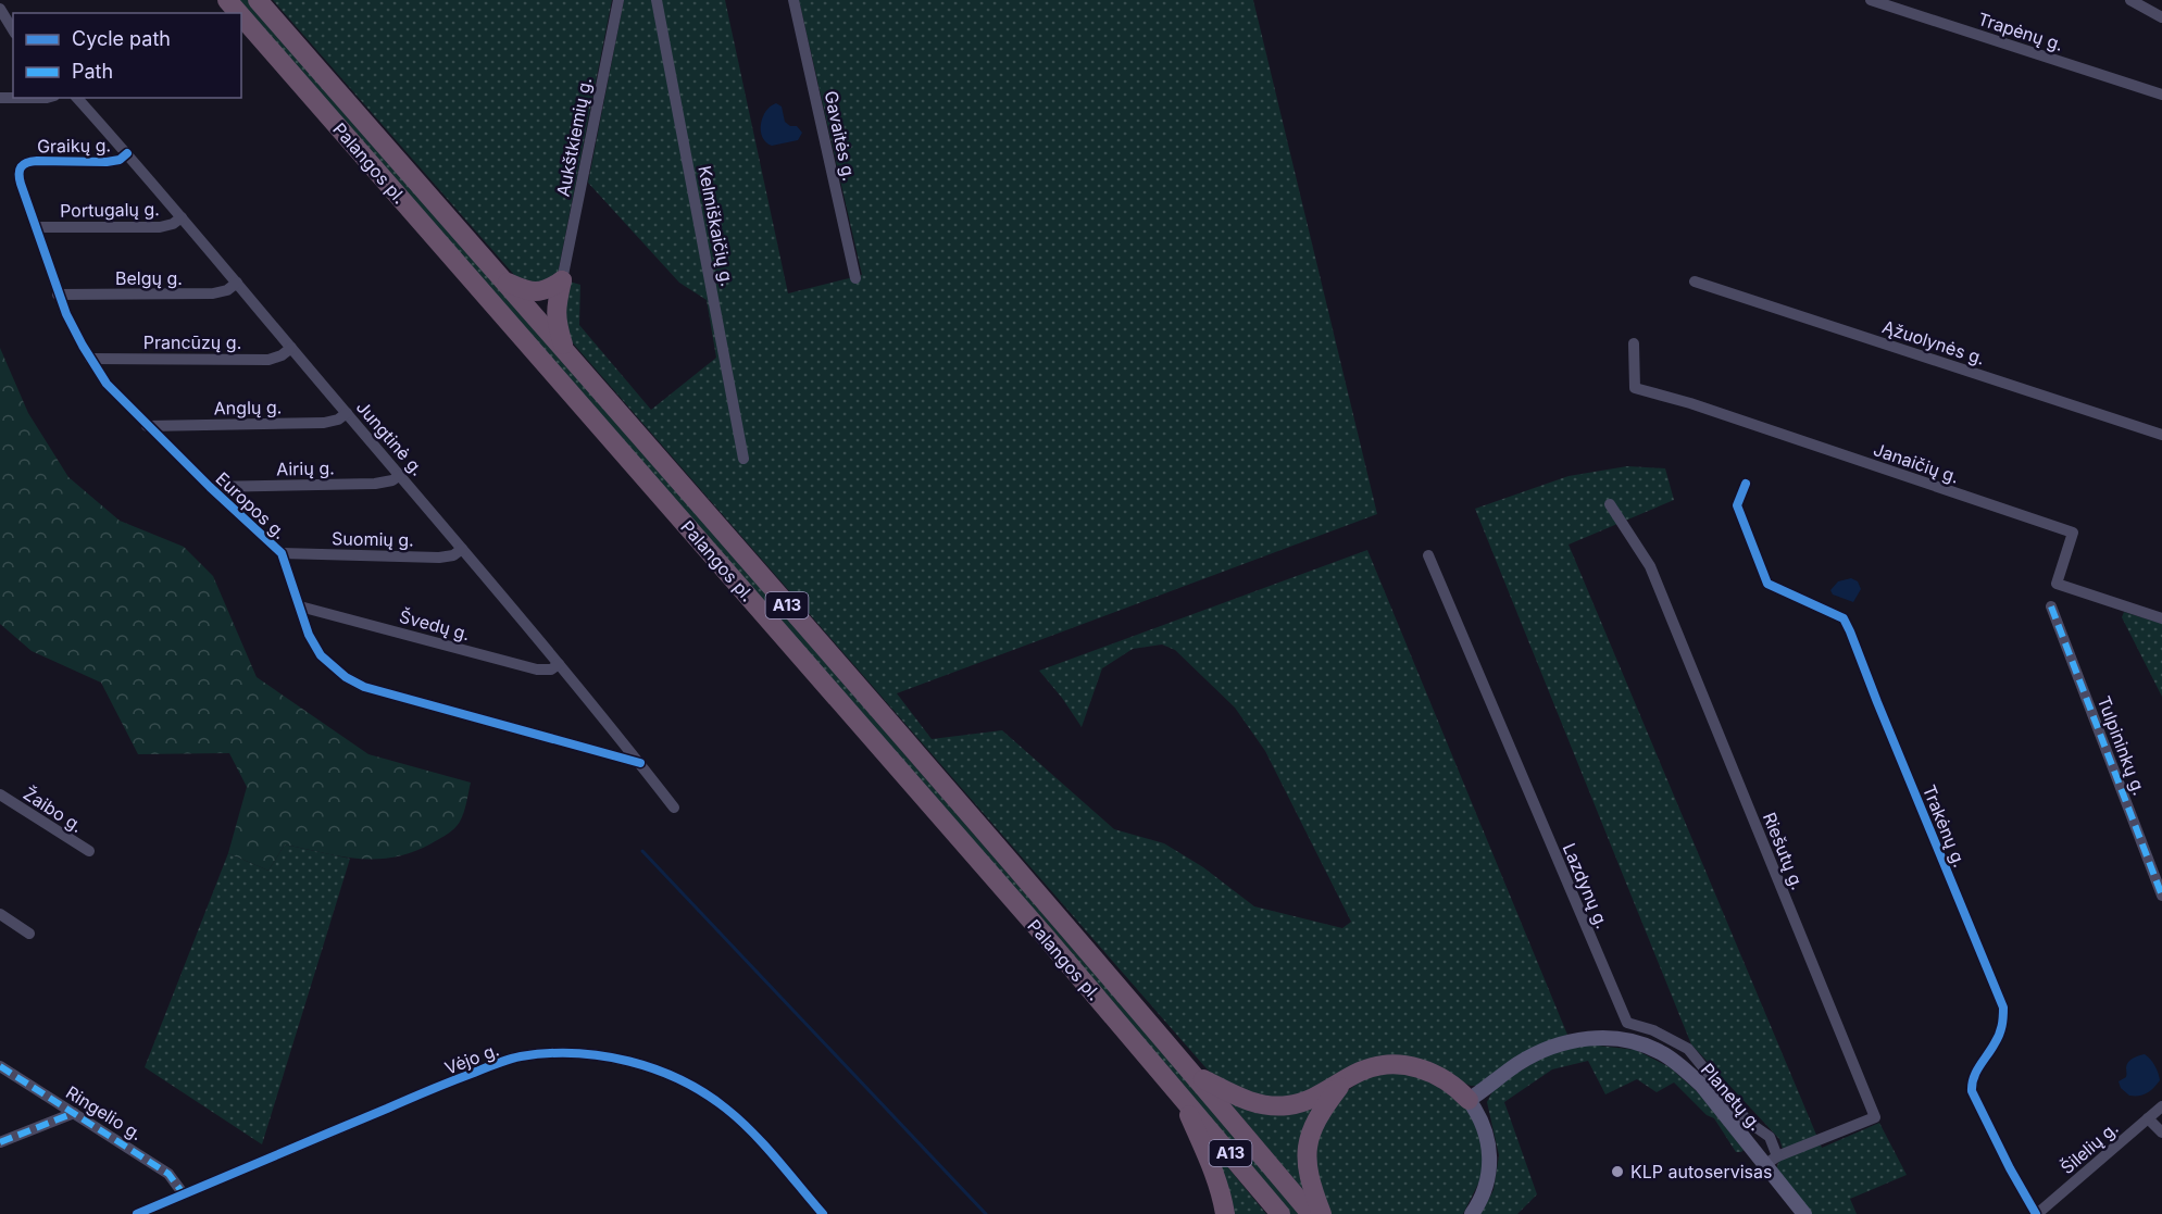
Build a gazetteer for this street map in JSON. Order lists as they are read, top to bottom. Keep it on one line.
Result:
{"streets":{"highway":["Palangos pl.","A13"],"main road":["Planetų g."],"street":["Trapėnų g.","Gavaitės g.","Aukštkiemių g.","Graikų g.","Portugalų g.","Kelmiškaičių g.","Belgų g.","Prancūzų g.","Ąžuolynės g.","Anglų g.","Jungtinė g.","Janaičių g.","Airių g.","Europos g.","Suomių g.","Švedų g.","Tulpininkų g.","Žaibo g.","Trakėnų g.","Riešutų g.","Lazdynų g.","Vėjo g.","Ringelio g.","Šilelių g."]},"crossings":[["Graikų g.","Jungtinė g."],["Graikų g.","Europos g."],["Portugalų g.","Jungtinė g."],["Portugalų g.","Europos g."],["Belgų g.","Jungtinė g."],["Belgų g.","Europos g."],["Prancūzų g.","Jungtinė g."],["Prancūzų g.","Europos g."],["Anglų g.","Jungtinė g."],["Anglų g.","Europos g."],["Jungtinė g.","Airių g."],["Jungtinė g.","Europos g."],["Jungtinė g.","Suomių g."],["Jungtinė g.","Švedų g."],["Airių g.","Europos g."],["Europos g.","Suomių g."],["Europos g.","Švedų g."],["Trakėnų g.","Šilelių g."],["Riešutų g.","Lazdynų g."],["Riešutų g.","Planetų g."],["Lazdynų g.","Planetų g."],["Vėjo g.","Ringelio g."]],"places":["KLP autoservisas"],"legend":["Cycle path","Path"]}
